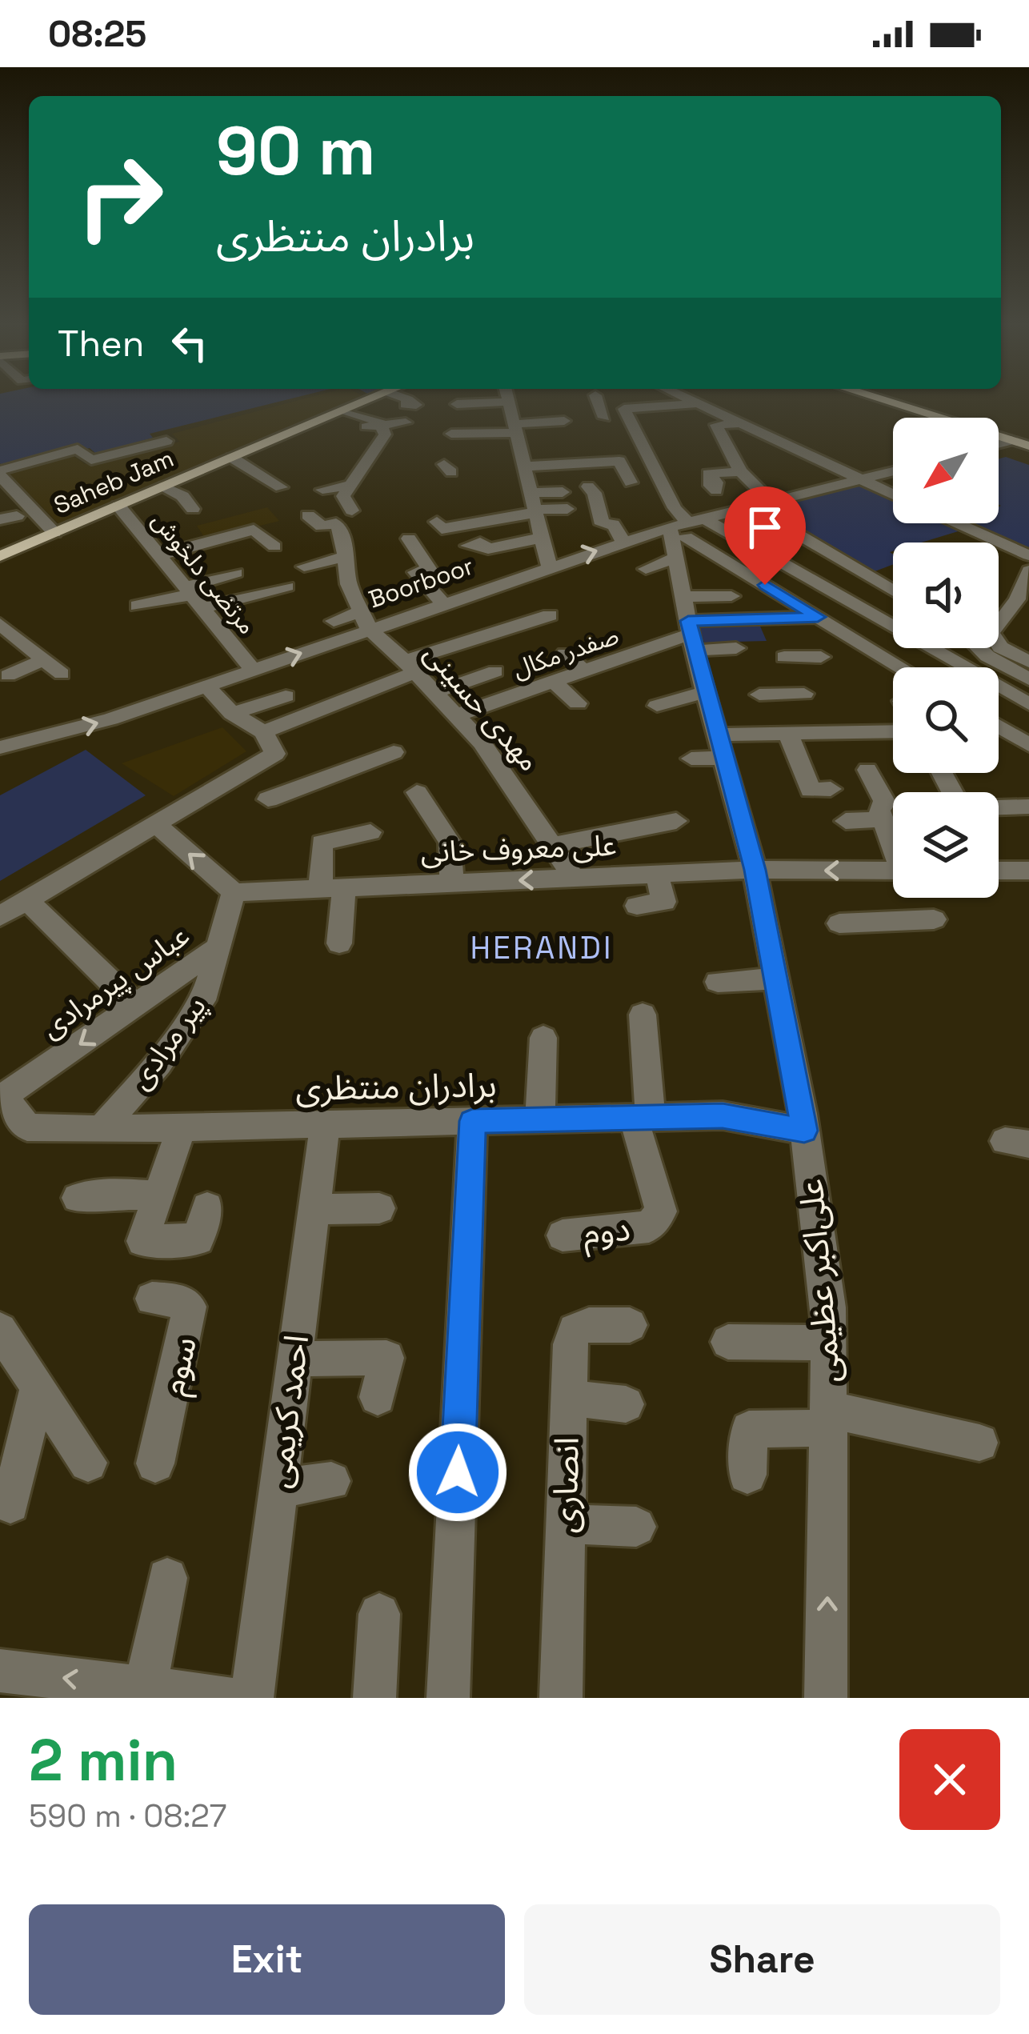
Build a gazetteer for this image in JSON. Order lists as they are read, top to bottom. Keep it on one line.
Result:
{"streets":{"main road":["Saheb Jam"],"street":["مرتضی دلخوش","Boorboor","صفدر مکال","مهدی حسینی","علی معروف خانی","عباس پیرمرادی","پیر مرادی","برادران منتظری","دوم","علی‌اکبر عظیمی","سوم","احمد کریمی","انصاری"]},"crossings":[["Saheb Jam","مرتضی دلخوش"],["مرتضی دلخوش","Boorboor"],["Boorboor","مهدی حسینی"],["Boorboor","علی‌اکبر عظیمی"],["صفدر مکال","مهدی حسینی"],["صفدر مکال","علی‌اکبر عظیمی"],["مهدی حسینی","علی معروف خانی"],["علی معروف خانی","پیر مرادی"],["علی معروف خانی","علی‌اکبر عظیمی"],["عباس پیرمرادی","پیر مرادی"],["عباس پیرمرادی","برادران منتظری"],["پیر مرادی","برادران منتظری"],["برادران منتظری","دوم"],["برادران منتظری","علی‌اکبر عظیمی"],["برادران منتظری","احمد کریمی"]],"districts":["HERANDI"],"north":"bottom left","page":{"status":"08:25","turn":["90 m","برادران منتظری"],"then":"Then","heading":["2 min","590 m · 08:27"],"buttons":["Exit","Share"]}}
